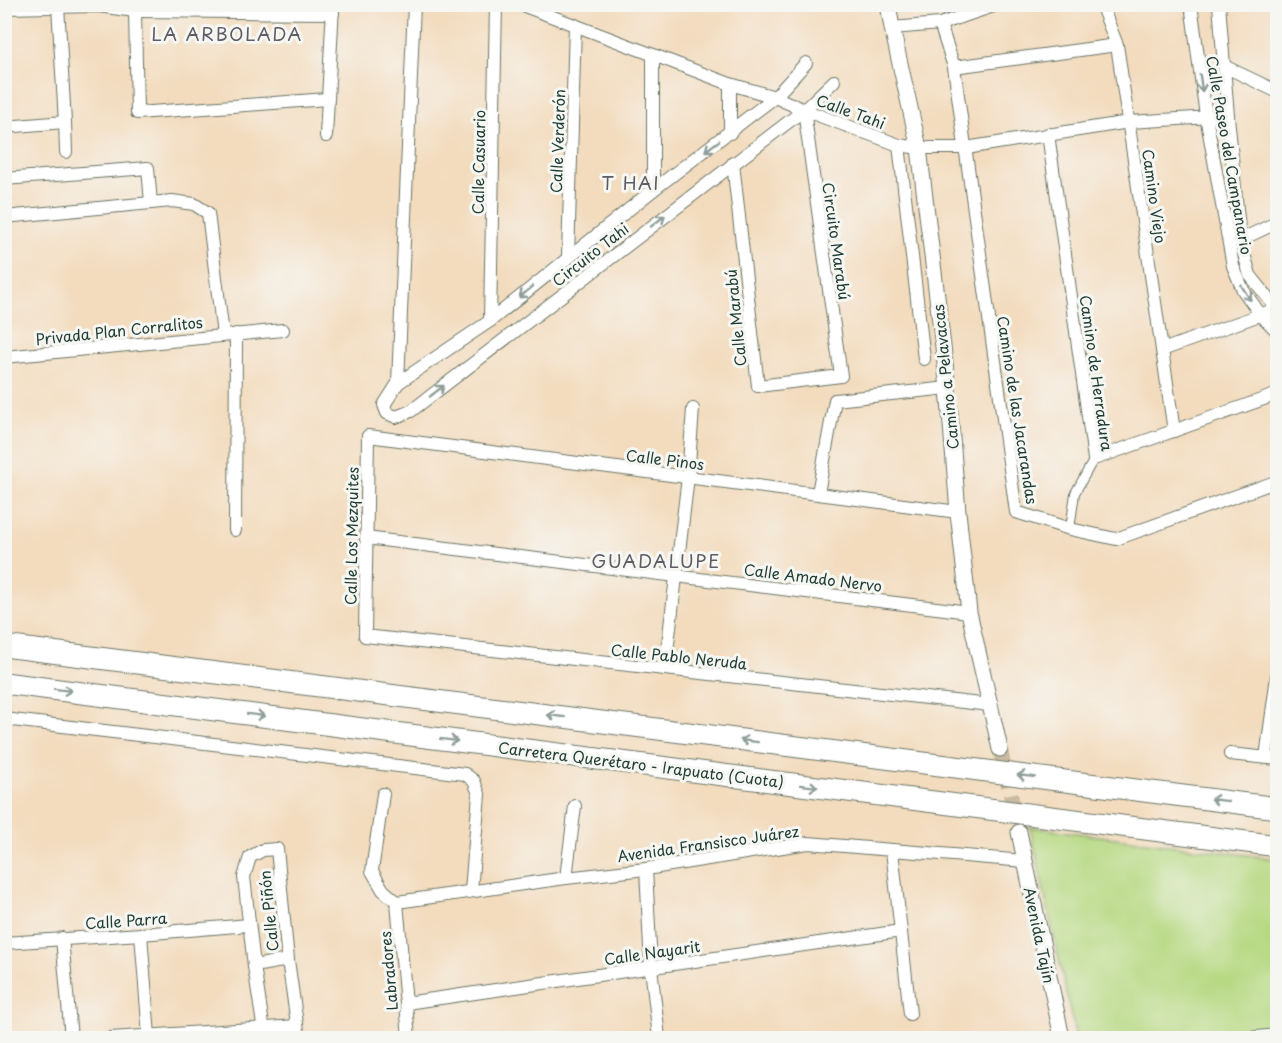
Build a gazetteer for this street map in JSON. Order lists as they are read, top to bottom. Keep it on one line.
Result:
{"streets":{"highway":["Carretera Querétaro - Irapuato (Cuota)"],"street":["Calle Tahi","Calle Verderón","Calle Paseo del Campanario","Calle Casuario","Camino Viejo","Circuito Marabú","Circuito Tahi","Calle Marabú","Privada Plan Corralitos","Camino de Herradura","Camino a Pelavacas","Camino de las Jacarandas","Calle Pinos","Calle Los Mezquites","Calle Amado Nervo","Calle Pablo Neruda","Avenida Fransisco Juárez","Calle Piñón","Calle Parra","Avenida Tajín","Calle Nayarit","Labradores"]},"crossings":[["Calle Tahi","Circuito Marabú"],["Calle Tahi","Circuito Tahi"],["Calle Tahi","Camino a Pelavacas"],["Calle Verderón","Circuito Tahi"],["Calle Casuario","Circuito Tahi"],["Camino Viejo","Camino de Herradura"],["Circuito Marabú","Circuito Tahi"],["Circuito Marabú","Calle Marabú"],["Circuito Tahi","Calle Marabú"],["Camino a Pelavacas","Calle Pinos"],["Camino a Pelavacas","Calle Amado Nervo"],["Camino a Pelavacas","Calle Pablo Neruda"],["Calle Pinos","Calle Los Mezquites"],["Calle Los Mezquites","Calle Amado Nervo"],["Calle Los Mezquites","Calle Pablo Neruda"],["Avenida Fransisco Juárez","Avenida Tajín"],["Avenida Fransisco Juárez","Labradores"],["Calle Piñón","Calle Parra"],["Calle Nayarit","Labradores"]],"districts":["LA ARBOLADA","T HAI","GUADALUPE"]}
